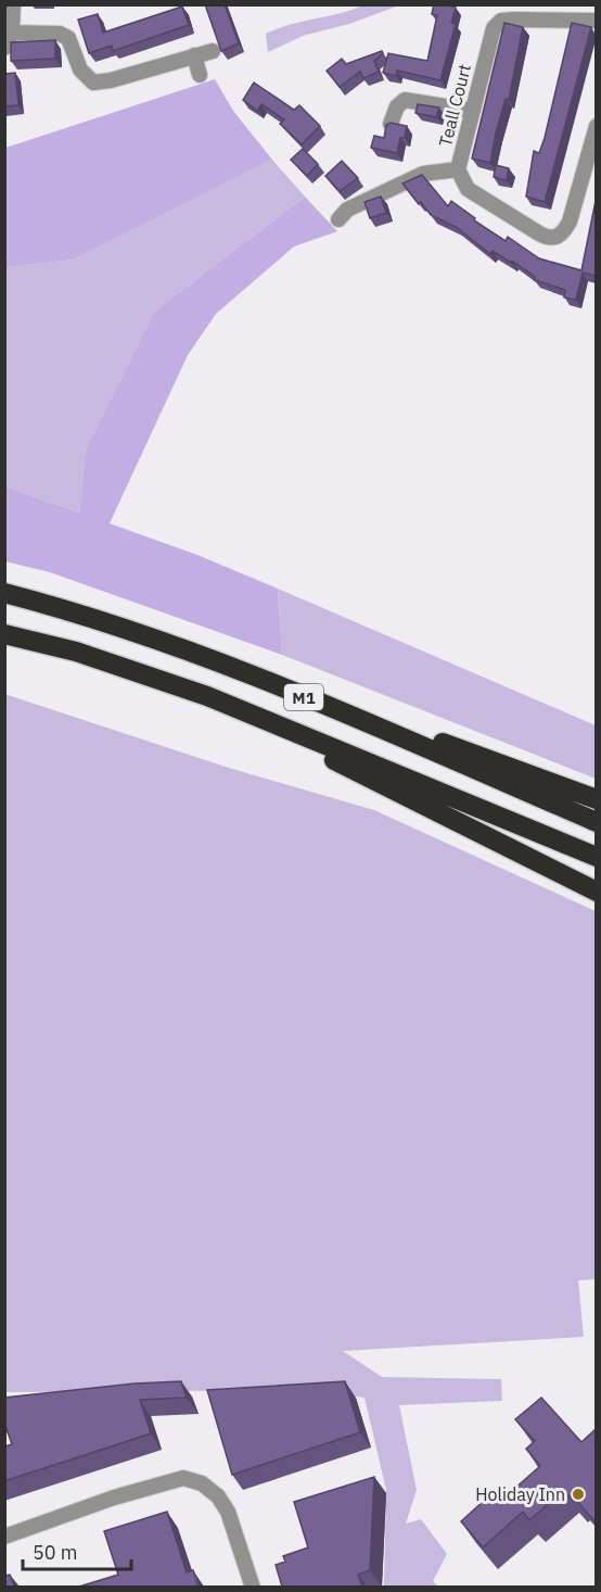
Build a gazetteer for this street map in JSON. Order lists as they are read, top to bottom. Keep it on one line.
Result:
{"streets":{"highway":["M1"],"street":["Teall Court"]},"places":["Holiday Inn"],"scale_bar":"50 m"}
